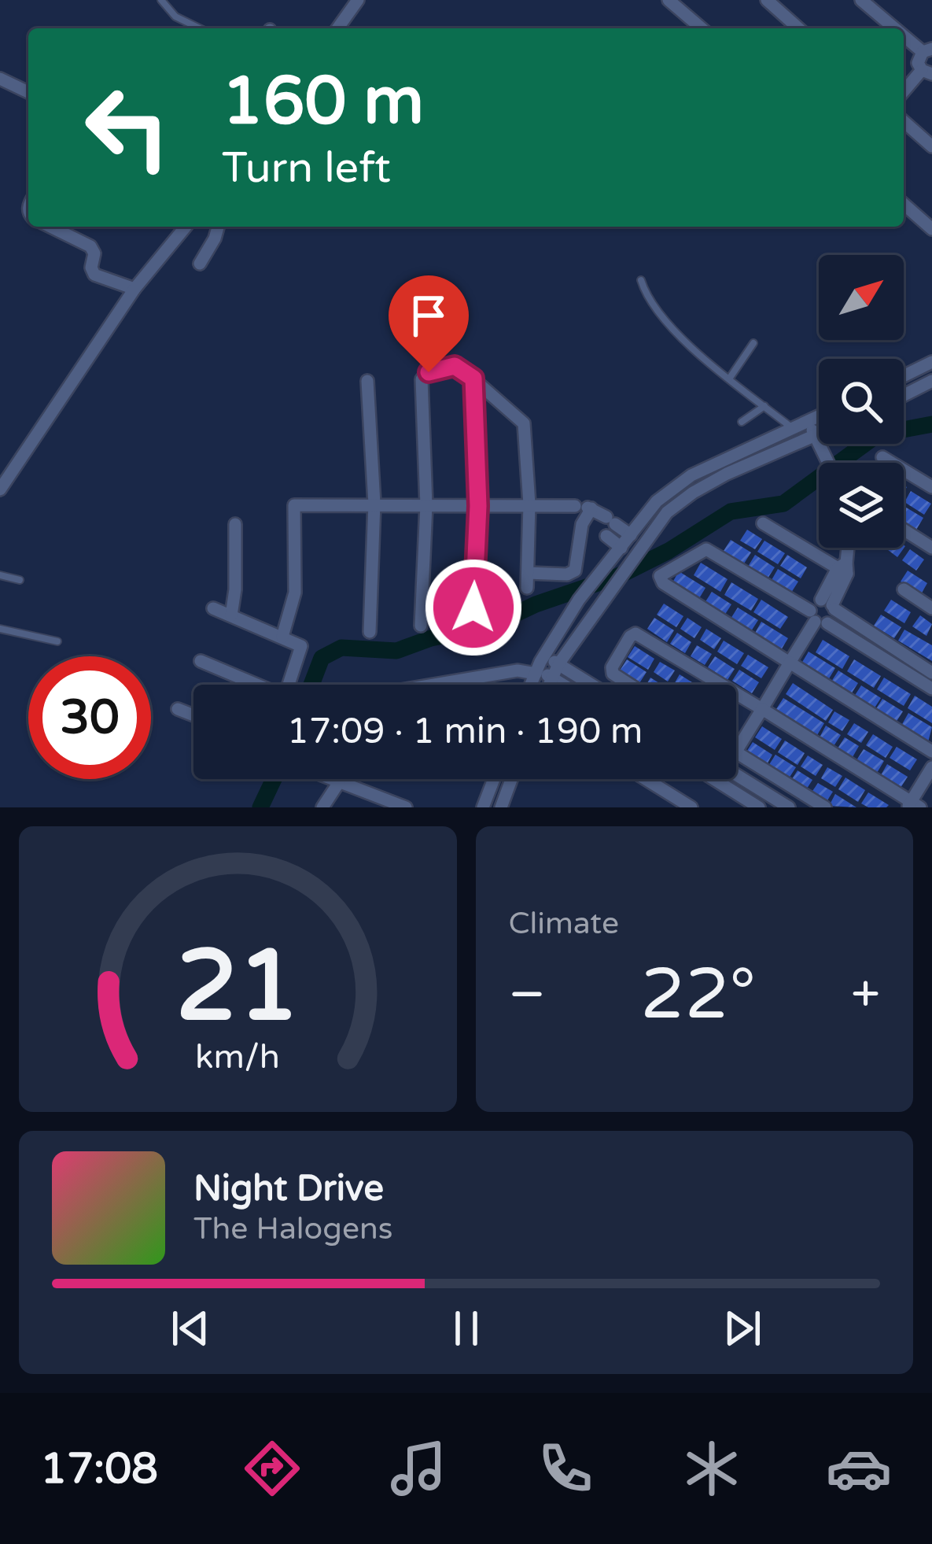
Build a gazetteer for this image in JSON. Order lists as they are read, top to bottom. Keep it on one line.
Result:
{"north":"top right","page":{"turn":["160 m","Turn left"],"limit":"30","trip":"17:09 · 1 min · 190 m","tile":"Climate","heat":["−","22°","+"],"song":["Night Drive","The Halogens"],"tabs":"17:08","gauge":["21","km/h"]}}
